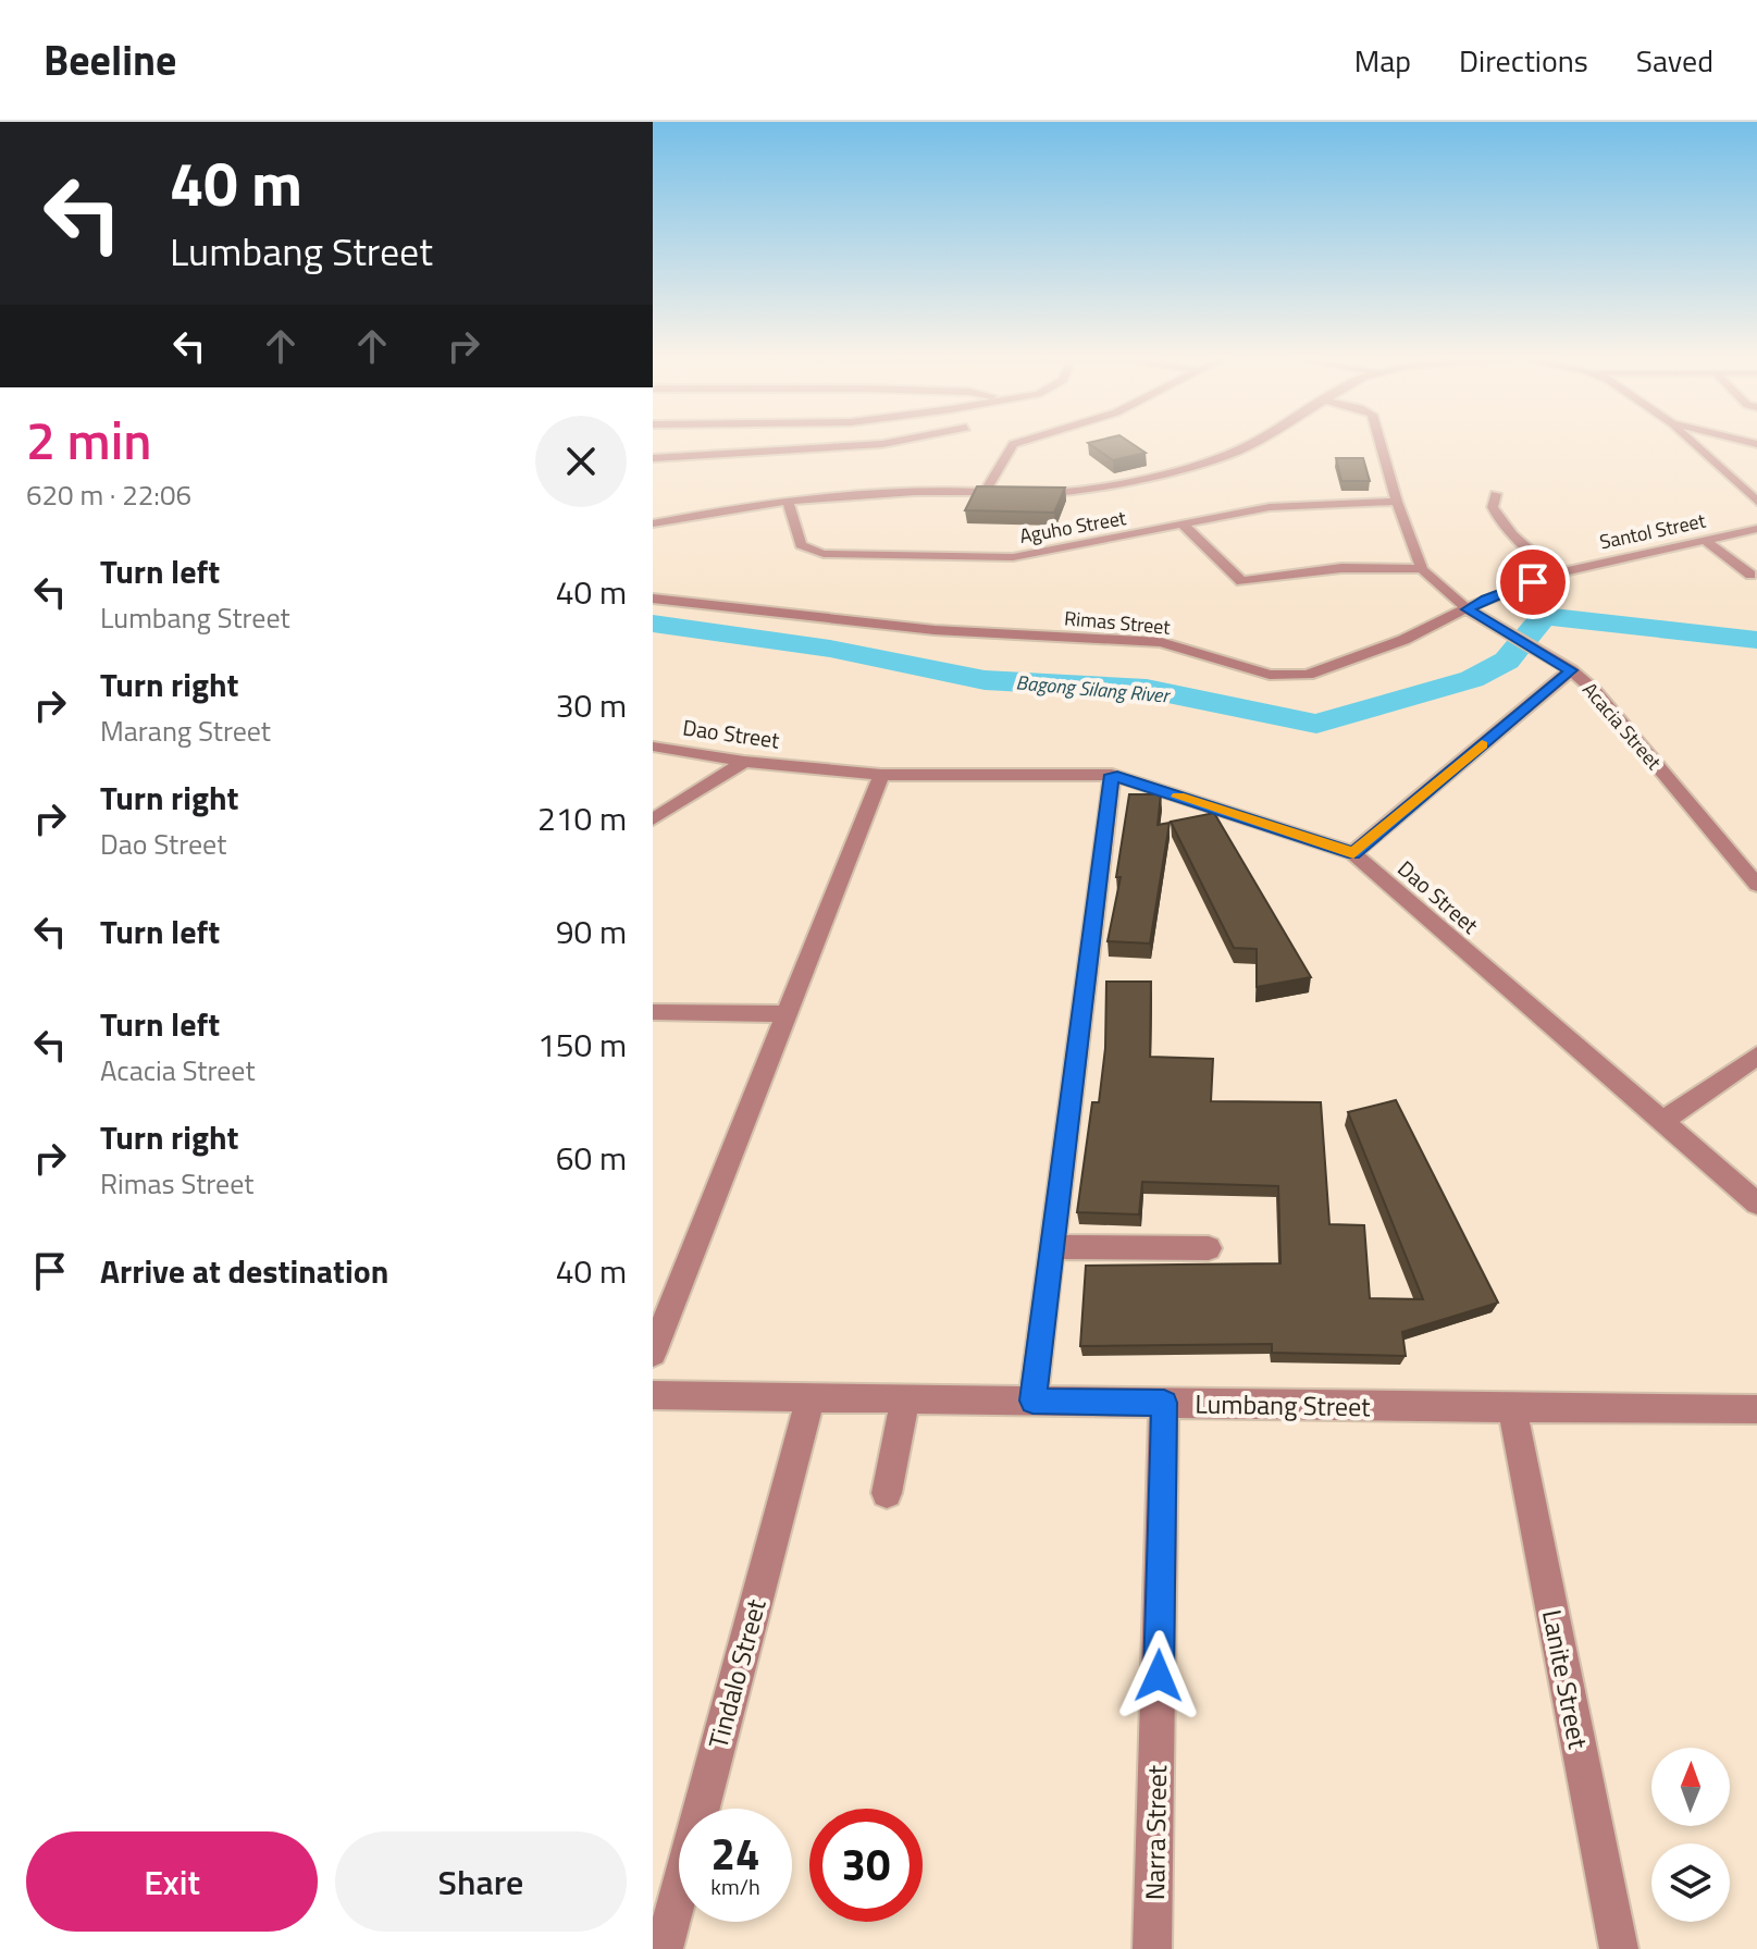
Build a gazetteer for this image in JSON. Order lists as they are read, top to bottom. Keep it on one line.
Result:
{"streets":{"street":["Aguho Street","Santol Street","Rimas Street","Acacia Street","Dao Street","Lumbang Street","Tindalo Street","Lanite Street","Narra Street"]},"crossings":[["Aguho Street","Acacia Street"],["Santol Street","Rimas Street"],["Rimas Street","Acacia Street"],["Lumbang Street","Tindalo Street"],["Lumbang Street","Lanite Street"],["Lumbang Street","Narra Street"]],"water":["Bagong Silang River"],"north":"top","page":{"header":"Beeline","nav":["Map","Directions","Saved"],"turn":["40 m","Lumbang Street"],"heading":["2 min","620 m · 22:06"],"list":[{"name":"Turn left","note":"Lumbang Street","value":"40 m"},{"name":"Turn right","note":"Marang Street","value":"30 m"},{"name":"Turn right","note":"Dao Street","value":"210 m"},{"name":"Turn left","value":"90 m"},{"name":"Turn left","note":"Acacia Street","value":"150 m"},{"name":"Turn right","note":"Rimas Street","value":"60 m"},{"name":"Arrive at destination","value":"40 m"}],"speed":"24 km/h","limit":"30","buttons":["Exit","Share"]}}
